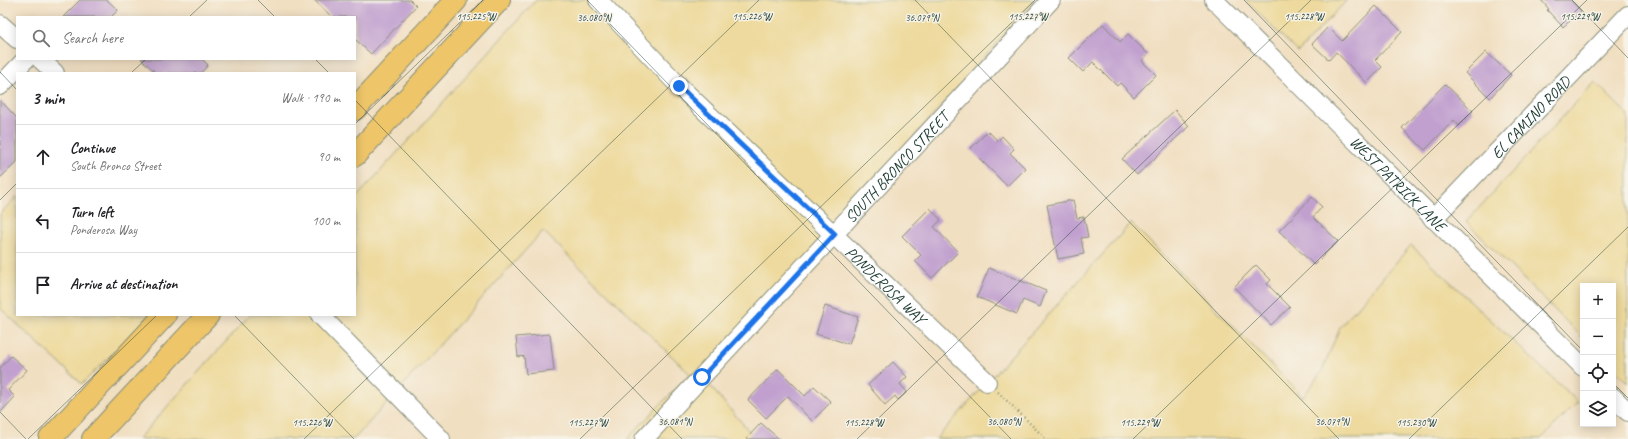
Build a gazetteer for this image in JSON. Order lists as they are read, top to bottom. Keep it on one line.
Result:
{"streets":{"street":["EL CAMINO ROAD","SOUTH BRONCO STREET","WEST PATRICK LANE","PONDEROSA WAY"]},"crossings":[["EL CAMINO ROAD","WEST PATRICK LANE"],["SOUTH BRONCO STREET","PONDEROSA WAY"]],"page":{"search":"Search here","heading":["3 min","Walk · 190 m"],"list":[["Continue","South Bronco Street","90 m"],["Turn left","Ponderosa Way","100 m"],"Arrive at destination"],"map_buttons":["+","−"]},"coordinates":["115.225°W","115.226°W","115.227°W","115.228°W","115.229°W","36.080°N","36.079°N","36.081°N","115.230°W"]}
